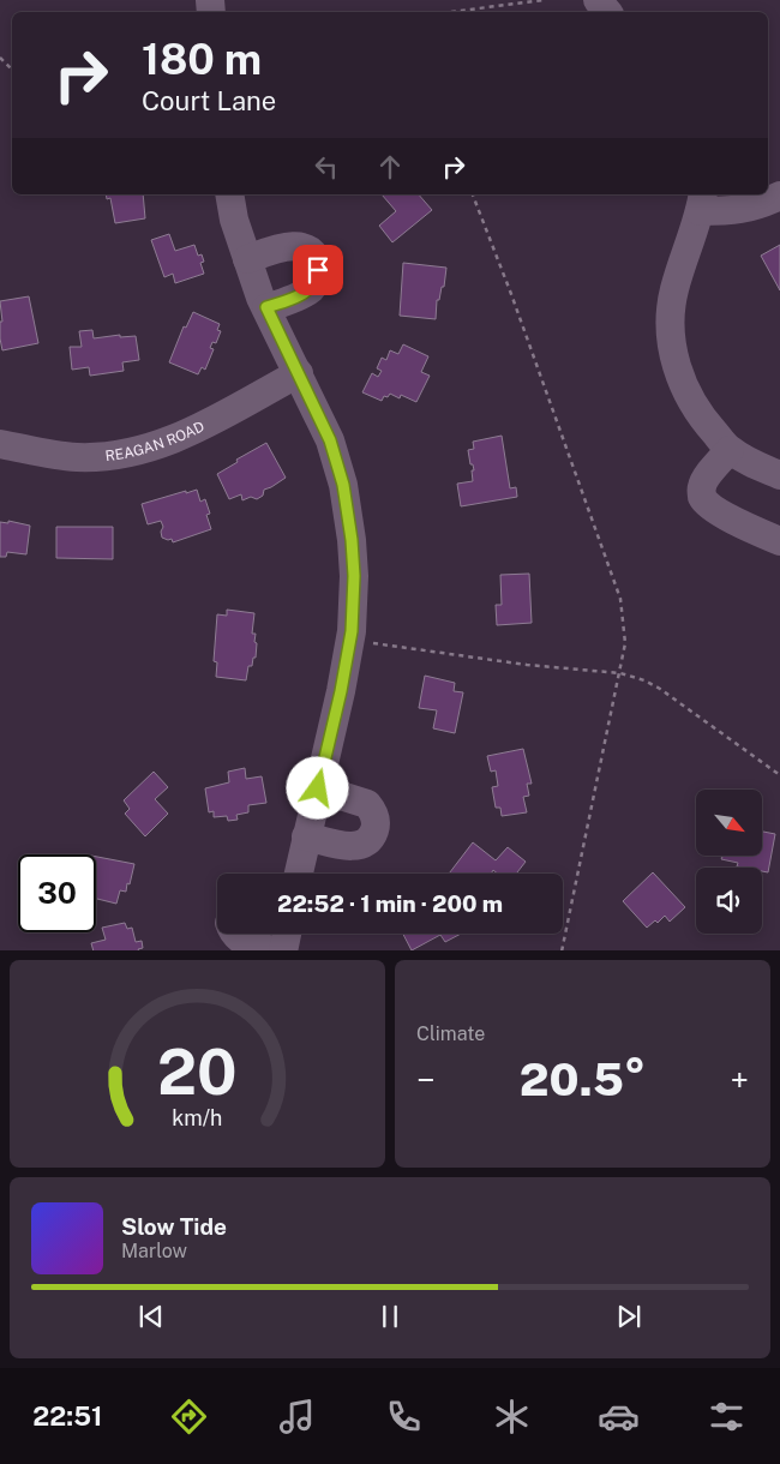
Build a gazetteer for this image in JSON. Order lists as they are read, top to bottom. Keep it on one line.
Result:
{"streets":{"street":["REAGAN ROAD"]},"north":"bottom right","page":{"turn":["180 m","Court Lane"],"limit":"30","trip":"22:52 · 1 min · 200 m","tile":"Climate","heat":["−","20.5°","+"],"song":["Slow Tide","Marlow"],"tabs":"22:51","gauge":["20","km/h"]}}
